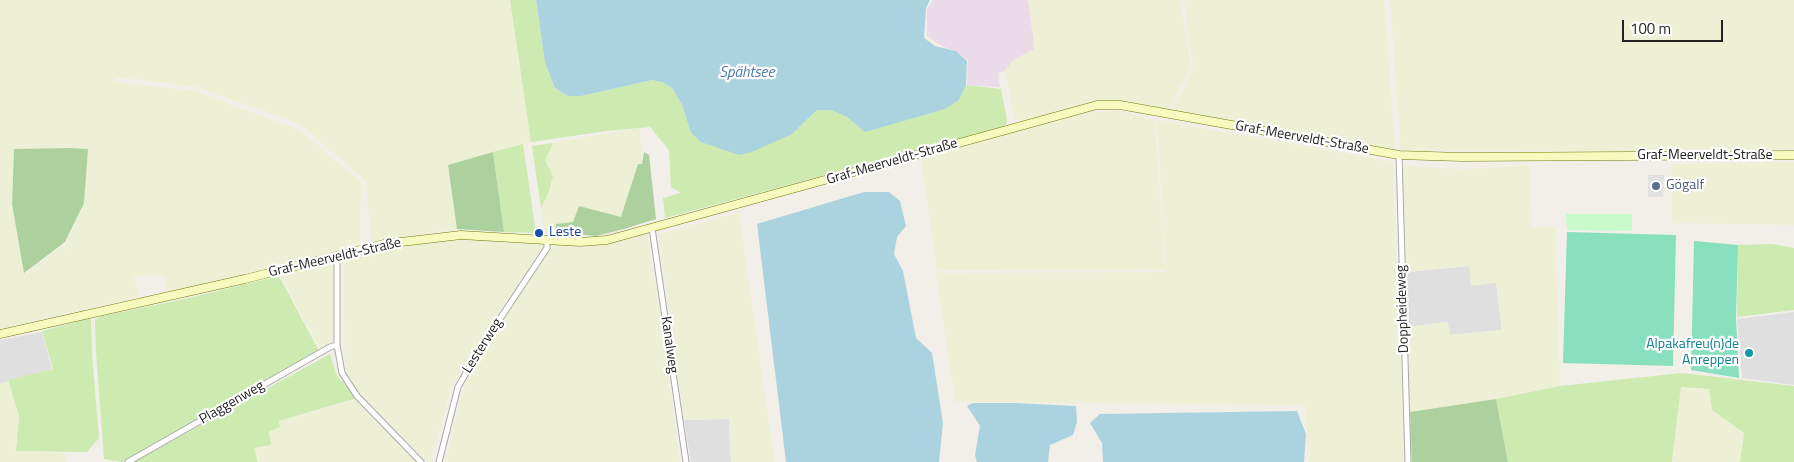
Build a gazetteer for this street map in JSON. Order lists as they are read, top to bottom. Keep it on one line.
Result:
{"streets":{"main road":["Graf-Meerveldt-Straße"],"street":["Doppheideweg","Kanalweg","Lesterweg","Plaggenweg"]},"crossings":[["Graf-Meerveldt-Straße","Doppheideweg"],["Graf-Meerveldt-Straße","Kanalweg"],["Graf-Meerveldt-Straße","Lesterweg"]],"water":["Spähtsee"],"places":["Gögalf","Leste","Alpakafreu(n)de Anreppen"],"scale_bar":"100 m"}
